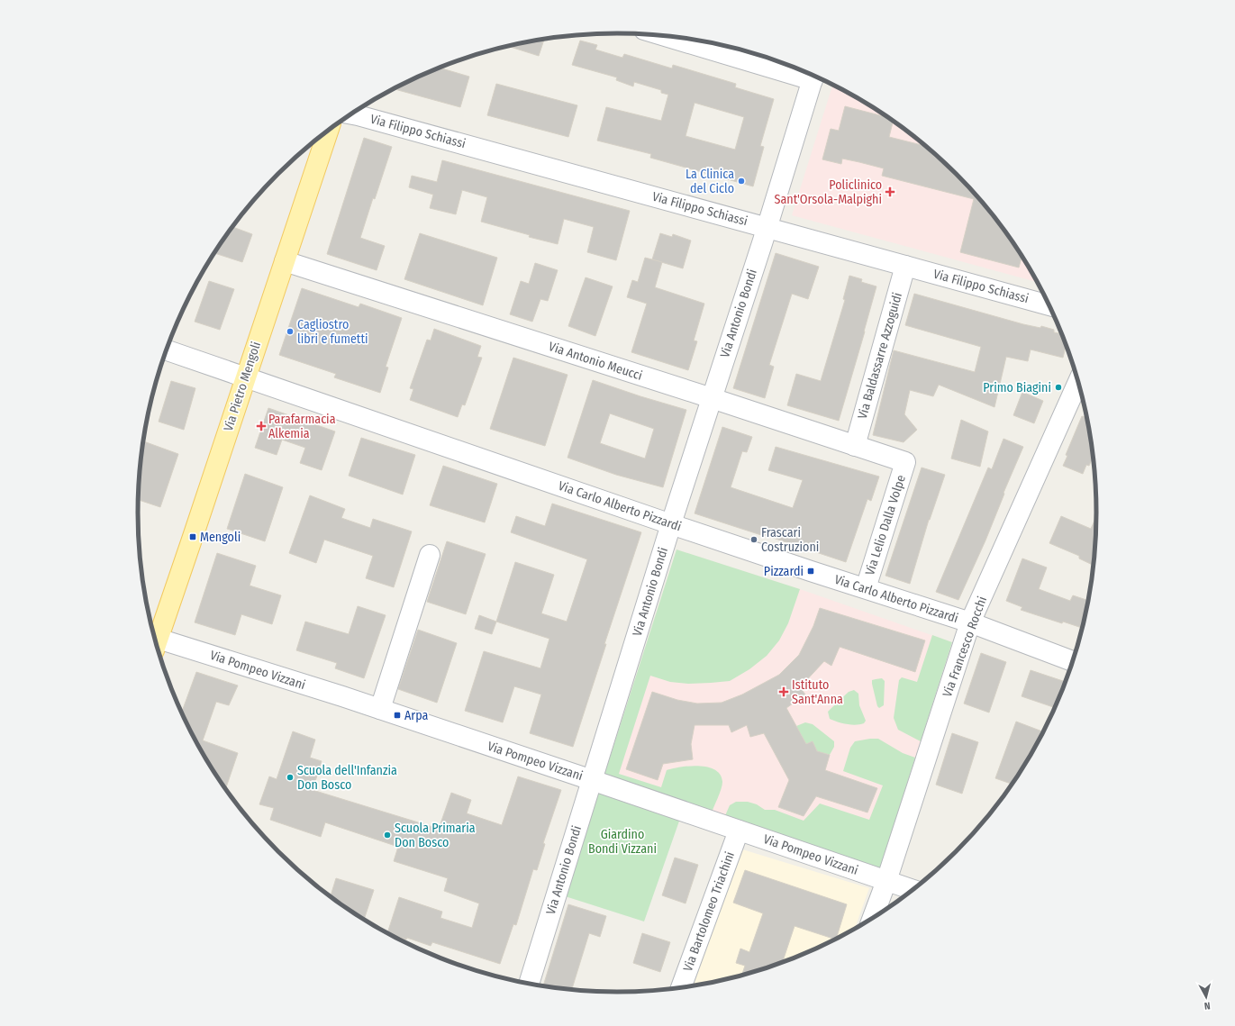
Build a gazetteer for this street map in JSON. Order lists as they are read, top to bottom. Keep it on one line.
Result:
{"streets":{"main road":["Via Pietro Mengoli"],"street":["Via Filippo Schiassi","Via Antonio Bondi","Via Baldassarre Azzoguidi","Via Antonio Meucci","Via Carlo Alberto Pizzardi","Via Lelio Dalla Volpe","Via Francesco Rocchi","Via Pompeo Vizzani","Via Bartolomeo Triachini"]},"crossings":[["Via Filippo Schiassi","Via Antonio Bondi"],["Via Filippo Schiassi","Via Baldassarre Azzoguidi"],["Via Antonio Bondi","Via Antonio Meucci"],["Via Antonio Bondi","Via Carlo Alberto Pizzardi"],["Via Antonio Bondi","Via Pompeo Vizzani"],["Via Baldassarre Azzoguidi","Via Antonio Meucci"],["Via Antonio Meucci","Via Pietro Mengoli"],["Via Antonio Meucci","Via Lelio Dalla Volpe"],["Via Pietro Mengoli","Via Carlo Alberto Pizzardi"],["Via Carlo Alberto Pizzardi","Via Lelio Dalla Volpe"],["Via Carlo Alberto Pizzardi","Via Francesco Rocchi"],["Via Francesco Rocchi","Via Pompeo Vizzani"],["Via Pompeo Vizzani","Via Bartolomeo Triachini"]],"parks":["Giardino Bondi Vizzani"],"places":{"other":["La Clinica del Ciclo","Cagliostro libri e fumetti","Primo Biagini","Frascari Costruzioni","Scuola dell'Infanzia Don Bosco","Scuola Primaria Don Bosco"],"health":["Policlinico Sant'Orsola-Malpighi","Parafarmacia Alkemia","Istituto Sant'Anna"],"transit":["Mengoli","Pizzardi","Arpa"]},"north":"bottom"}
